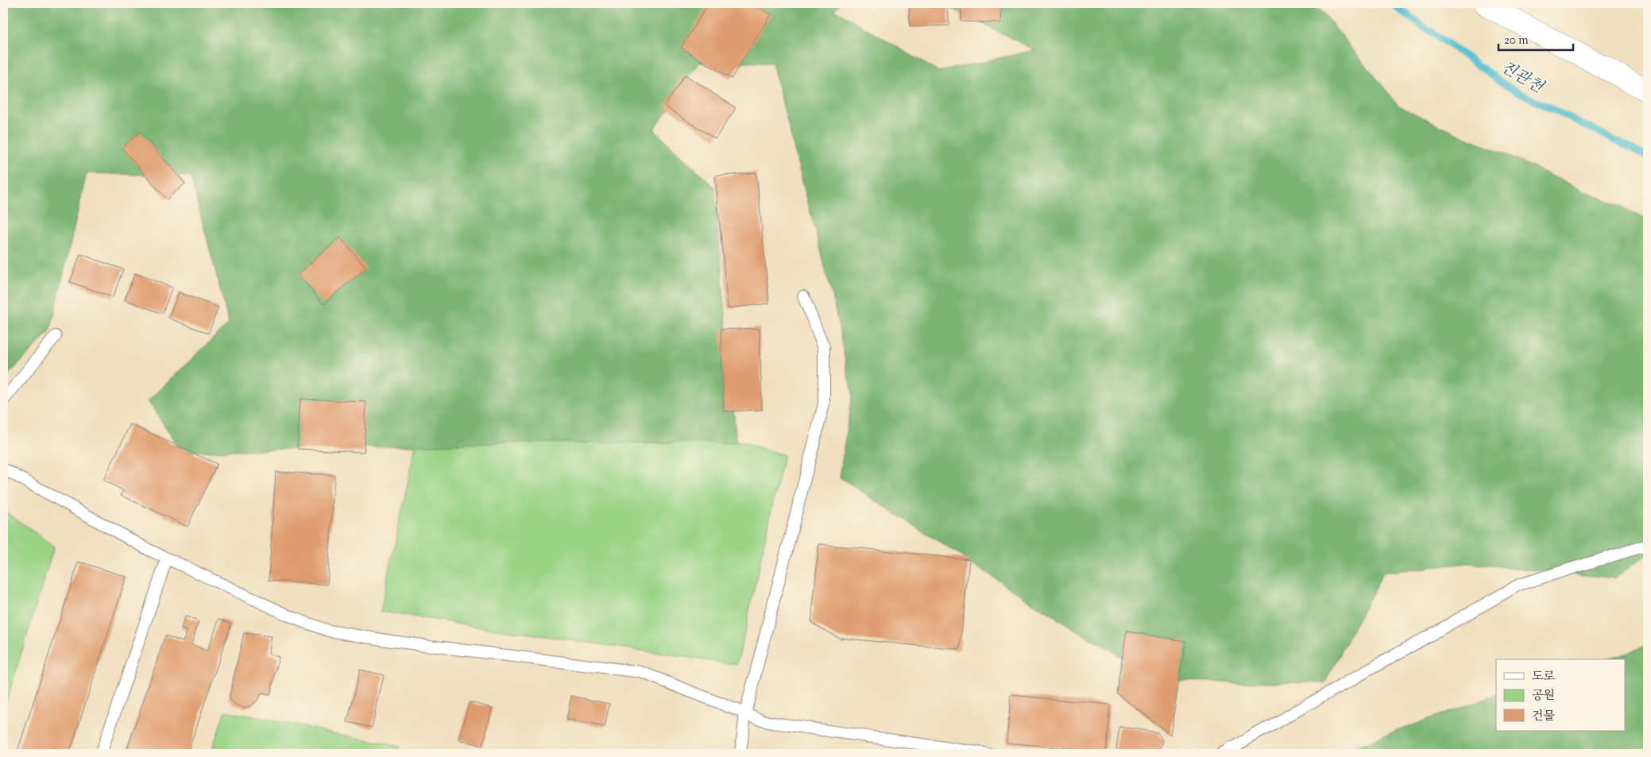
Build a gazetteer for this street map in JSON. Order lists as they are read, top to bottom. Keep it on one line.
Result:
{"water":["진관천"],"legend":["도로","공원","건물"],"scale_bar":"20 m"}
